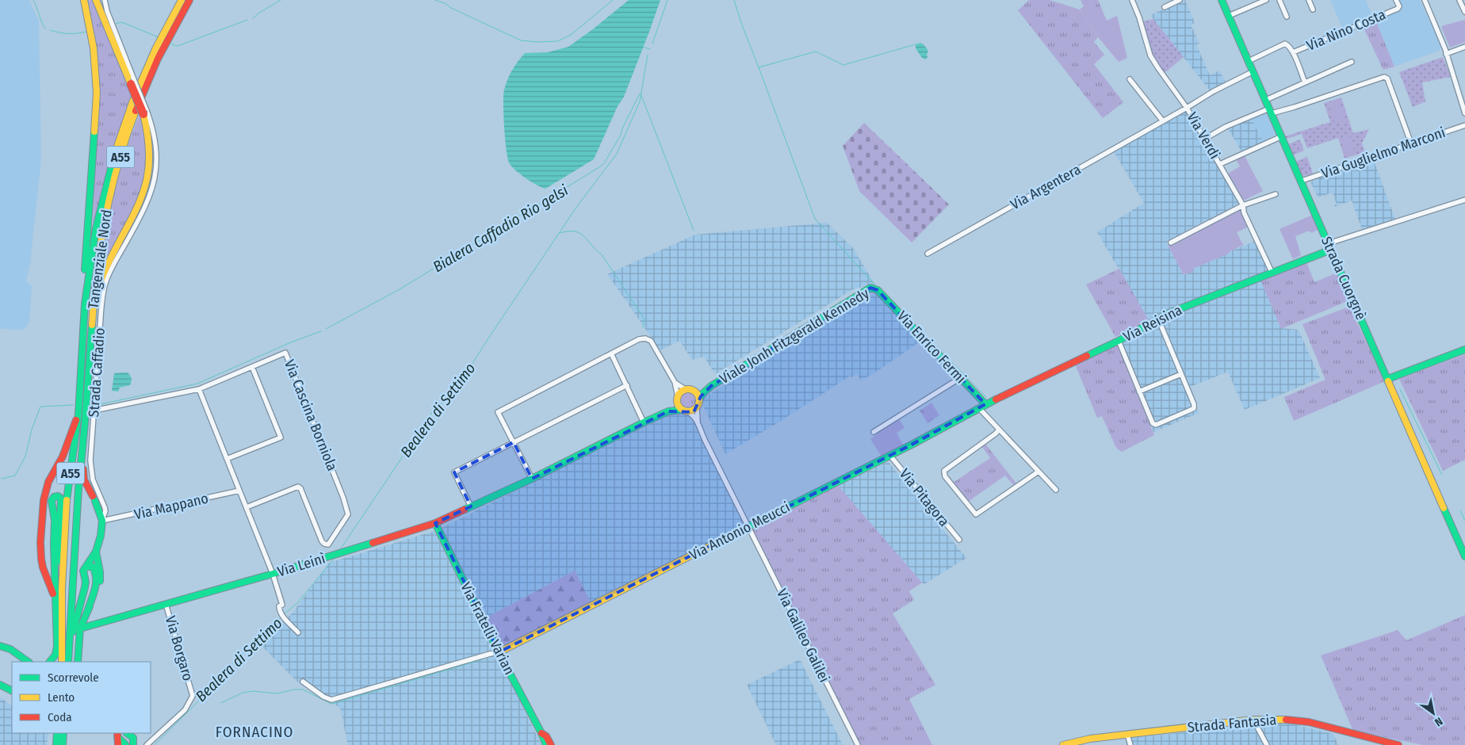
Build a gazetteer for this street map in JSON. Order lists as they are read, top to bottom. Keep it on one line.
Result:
{"streets":{"main road":["A55","Tangenziale Nord","Strada Cuorgnè","Via Reisina","Viale Jonh Fitzgerald Kennedy","Via Enrico Fermi","Strada Caffadio","Via Antonio Meucci","Via Leinì","Via Fratelli Varian","Strada Fantasia"],"street":["Via Nino Costa","Via Verdi","Via Guglielmo Marconi","Via Argentera","Via Cascina Borniola","Via Pitagora","Via Mappano","Via Galileo Galilei","Via Borgaro"]},"crossings":[["Via Nino Costa","Strada Cuorgnè"],["Via Verdi","Via Argentera"],["Via Verdi","Via Reisina"],["Via Guglielmo Marconi","Strada Cuorgnè"],["A55","Tangenziale Nord"],["A55","Strada Caffadio"],["Via Argentera","Strada Cuorgnè"],["Strada Cuorgnè","Via Reisina"],["Via Reisina","Via Enrico Fermi"],["Via Reisina","Via Antonio Meucci"],["Viale Jonh Fitzgerald Kennedy","Via Enrico Fermi"],["Via Enrico Fermi","Via Antonio Meucci"],["Strada Caffadio","Via Cascina Borniola"],["Strada Caffadio","Via Mappano"],["Strada Caffadio","Via Leinì"],["Via Pitagora","Via Antonio Meucci"],["Via Antonio Meucci","Via Fratelli Varian"],["Via Antonio Meucci","Via Galileo Galilei"],["Via Leinì","Via Fratelli Varian"],["Via Leinì","Via Borgaro"]],"districts":["FORNACINO"],"water":["Bialera Caffadio Rio gelsi","Bealera di Settimo"],"legend":["Scorrevole","Lento","Coda"],"north":"bottom right"}
